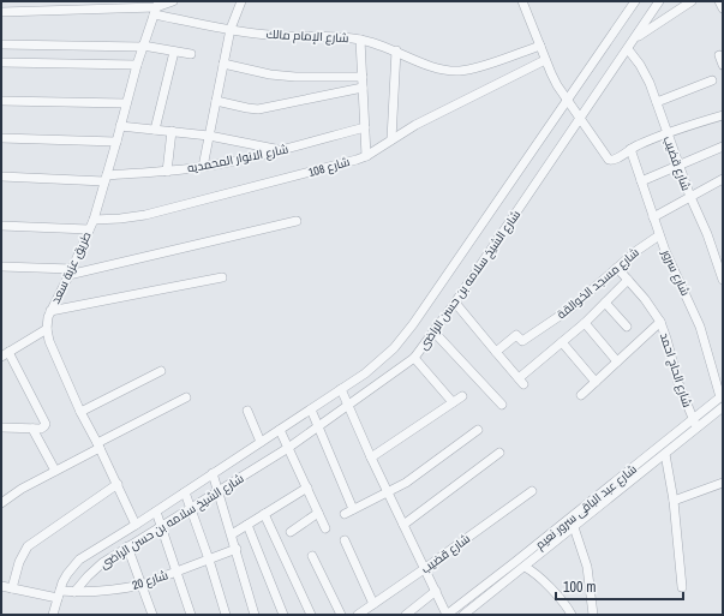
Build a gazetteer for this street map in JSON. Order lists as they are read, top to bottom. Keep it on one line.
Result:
{"streets":{"street":["شارع الإمام مالك","شارع الانوار المحمديه","شارع قضيب","شارع 108","طريق عزبة سعد","شارع سرور","شارع الشيخ سلامه بن حسن الراضى","شارع مسجد الخوالقة","شارع الحاج احمد","شارع عبد الباقى سرور نعيم","شارع 20"]},"crossings":[["شارع الإمام مالك","طريق عزبة سعد"],["شارع الانوار المحمديه","طريق عزبة سعد"],["شارع قضيب","شارع الشيخ سلامه بن حسن الراضى"],["شارع 108","طريق عزبة سعد"],["طريق عزبة سعد","شارع الشيخ سلامه بن حسن الراضى"],["شارع سرور","شارع مسجد الخوالقة"],["شارع سرور","شارع عبد الباقى سرور نعيم"],["شارع الشيخ سلامه بن حسن الراضى","شارع 20"],["شارع مسجد الخوالقة","شارع الحاج احمد"],["شارع الحاج احمد","شارع عبد الباقى سرور نعيم"]],"scale_bar":"100 m"}
